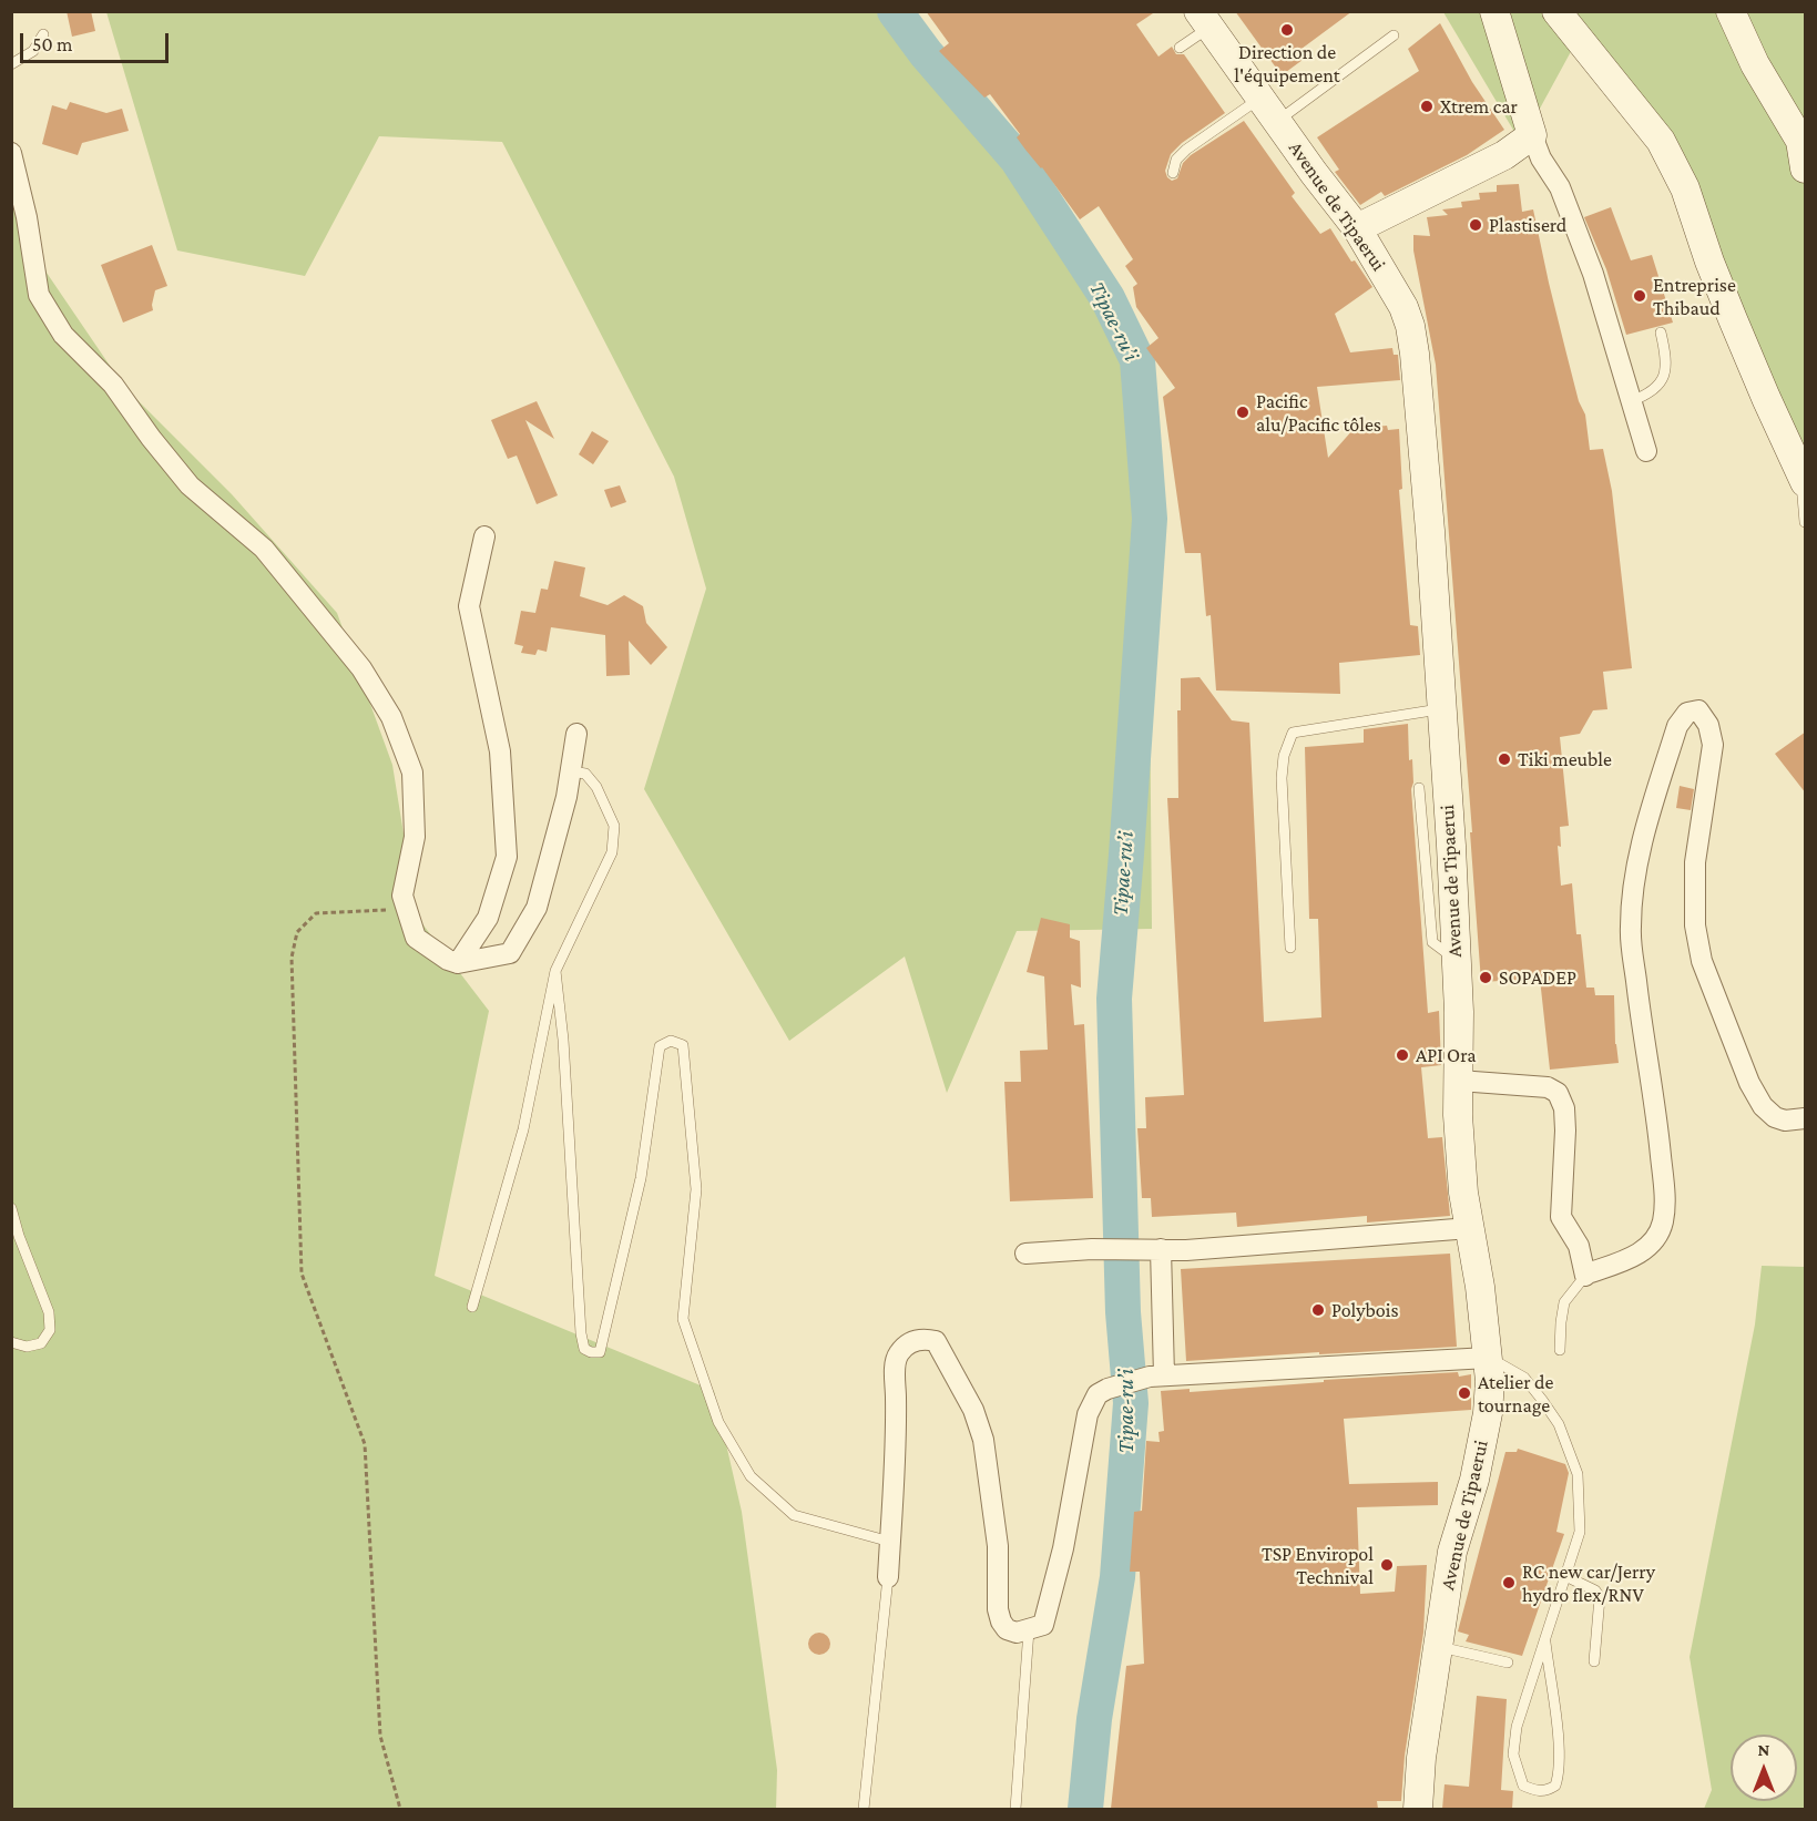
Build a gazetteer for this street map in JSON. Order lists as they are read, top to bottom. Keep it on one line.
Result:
{"streets":{"main road":["Avenue de Tipaerui"]},"water":["Tipae-ru’i"],"places":["Direction de l'équipement","Xtrem car","Plastiserd","Entreprise Thibaud","Pacific alu/Pacific tôles","Tiki meuble","SOPADEP","API Ora","Polybois","Atelier de tournage","TSP Enviropol Technival","RC new car/Jerry hydro flex/RNV"],"scale_bar":"50 m","north":"top"}
